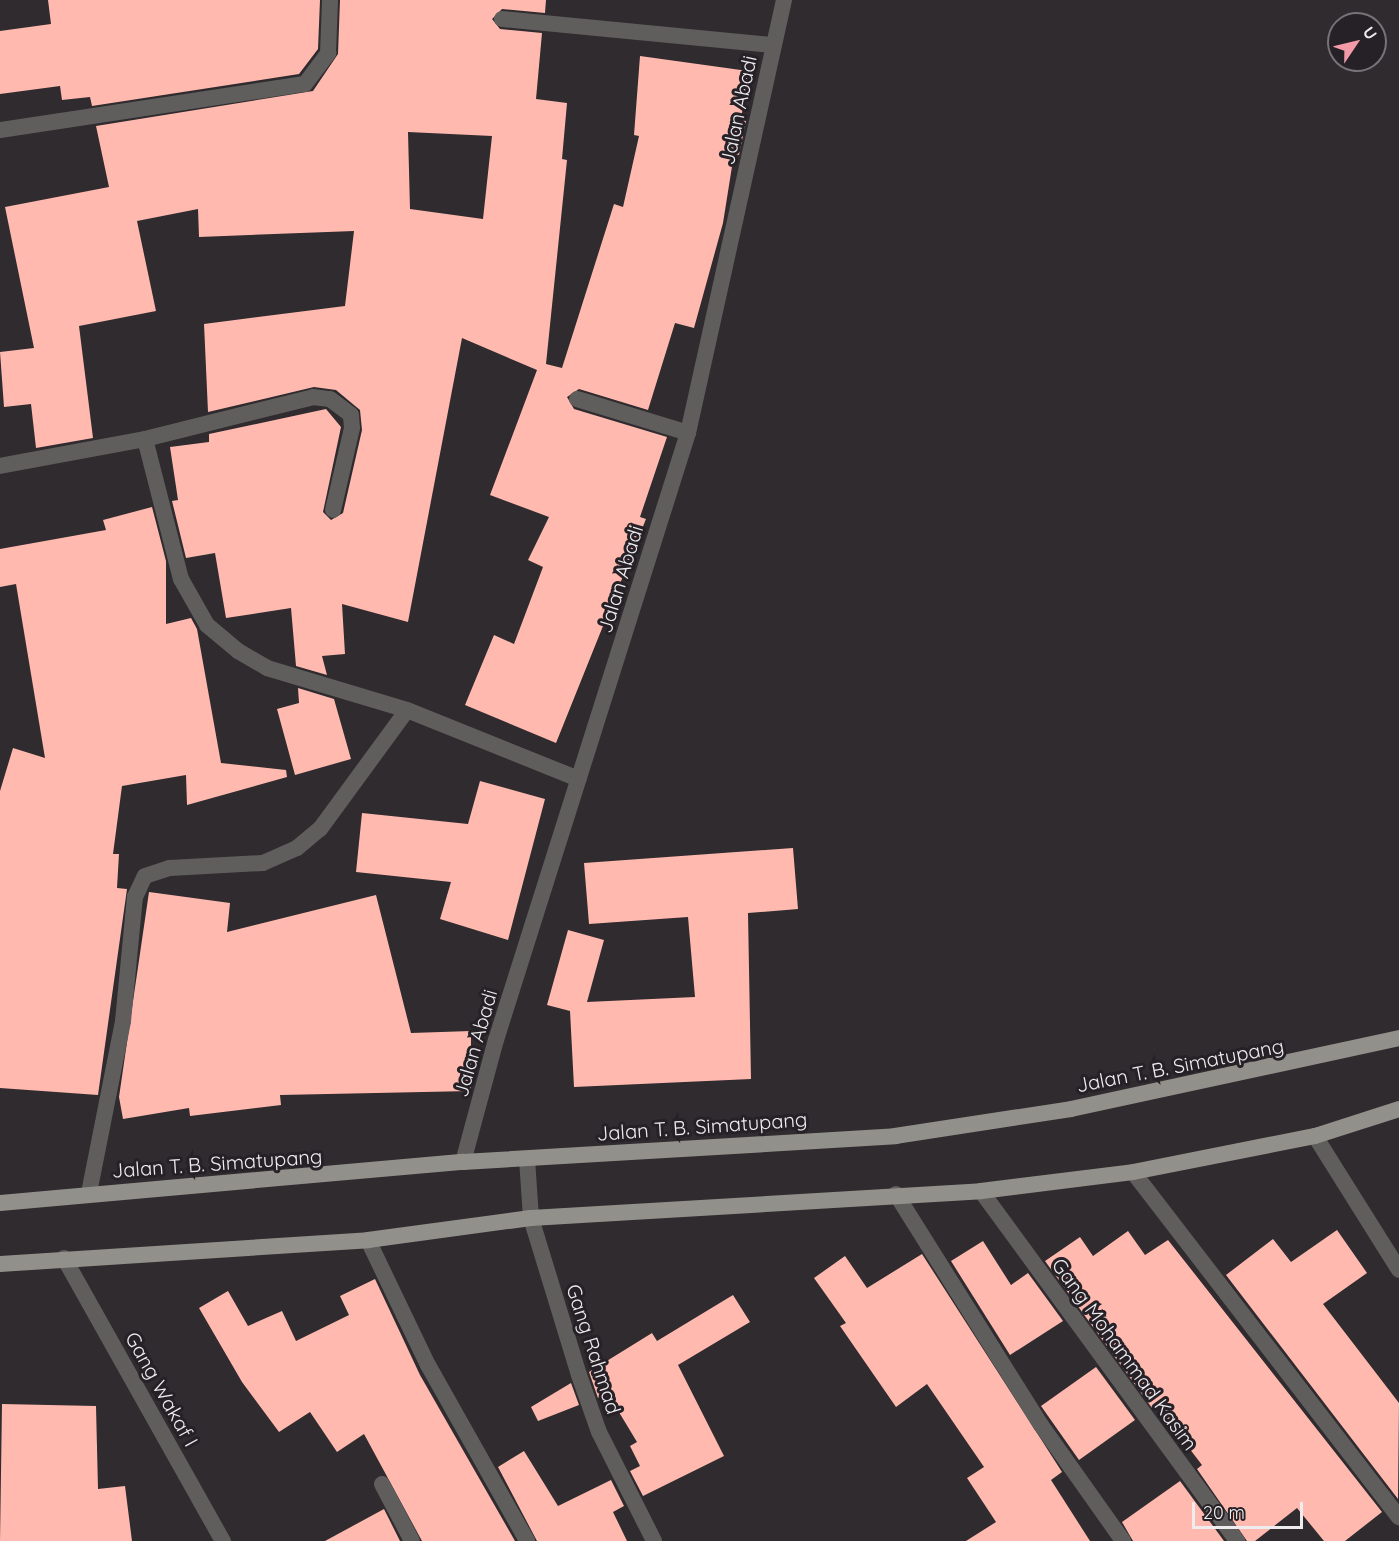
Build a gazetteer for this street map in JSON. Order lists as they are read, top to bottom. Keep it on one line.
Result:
{"streets":{"main road":["Jalan T. B. Simatupang"],"street":["Jalan Abadi","Gang Rahmad","Gang Mohammad Kasim","Gang Wakaf I"]},"crossings":[["Jalan Abadi","Jalan T. B. Simatupang"],["Jalan T. B. Simatupang","Gang Rahmad"]],"scale_bar":"20 m","north":"top right"}
